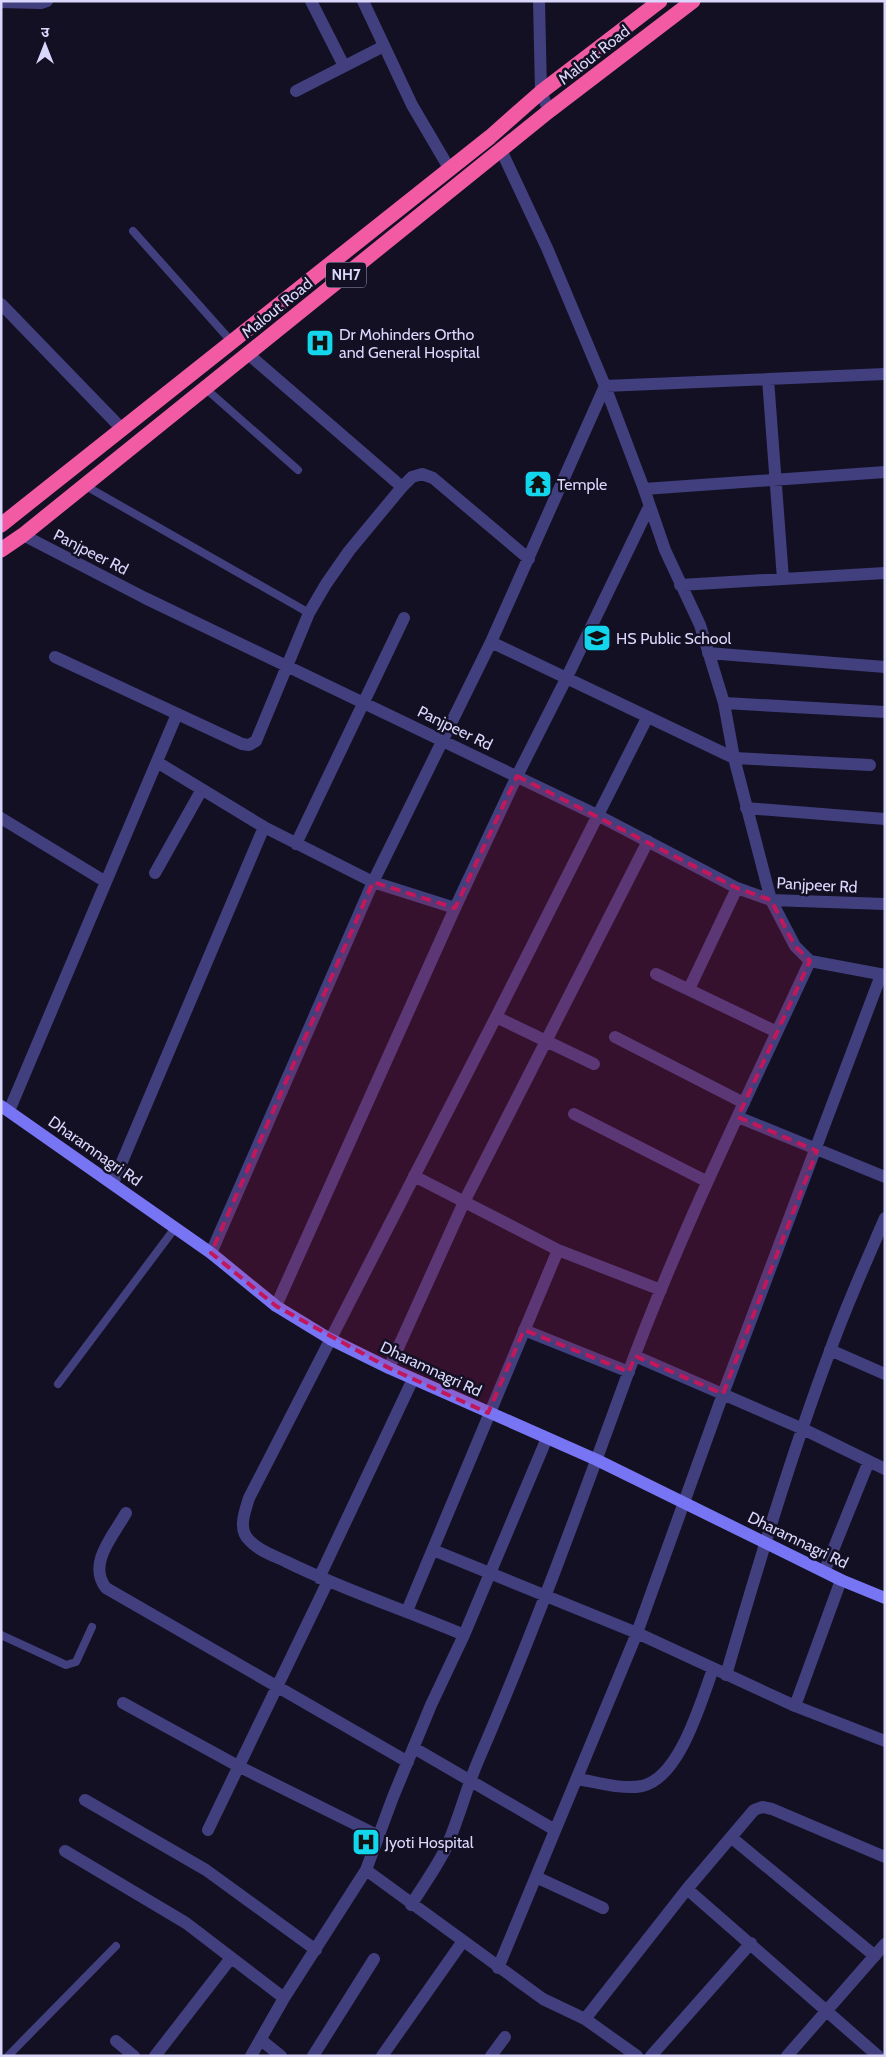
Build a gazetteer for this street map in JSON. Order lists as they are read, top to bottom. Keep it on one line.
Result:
{"streets":{"highway":["Malout Road","NH7"],"street":["Panjpeer Rd","Dharamnagri Rd"]},"crossings":[["Malout Road","Panjpeer Rd"]],"places":{"hospital":["Dr Mohinders Ortho and General Hospital","Jyoti Hospital"],"temple":["Temple"],"school or university":["HS Public School"]},"north":"top"}
